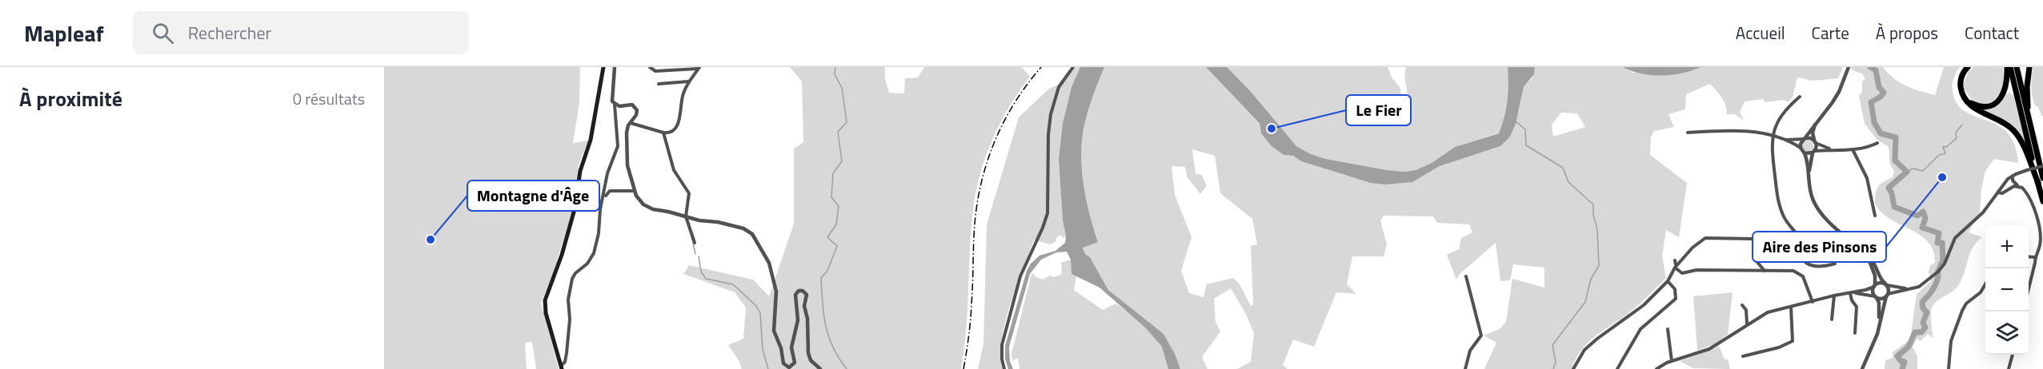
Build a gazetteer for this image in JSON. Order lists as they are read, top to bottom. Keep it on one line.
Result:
{"places":["Le Fier","Aire des Pinsons","Montagne d'Âge"],"page":{"header":"Mapleaf","search":"Rechercher","nav":["Accueil","Carte","À propos","Contact"],"heading":["À proximité","0 résultats"],"map_buttons":["+","−"]}}
